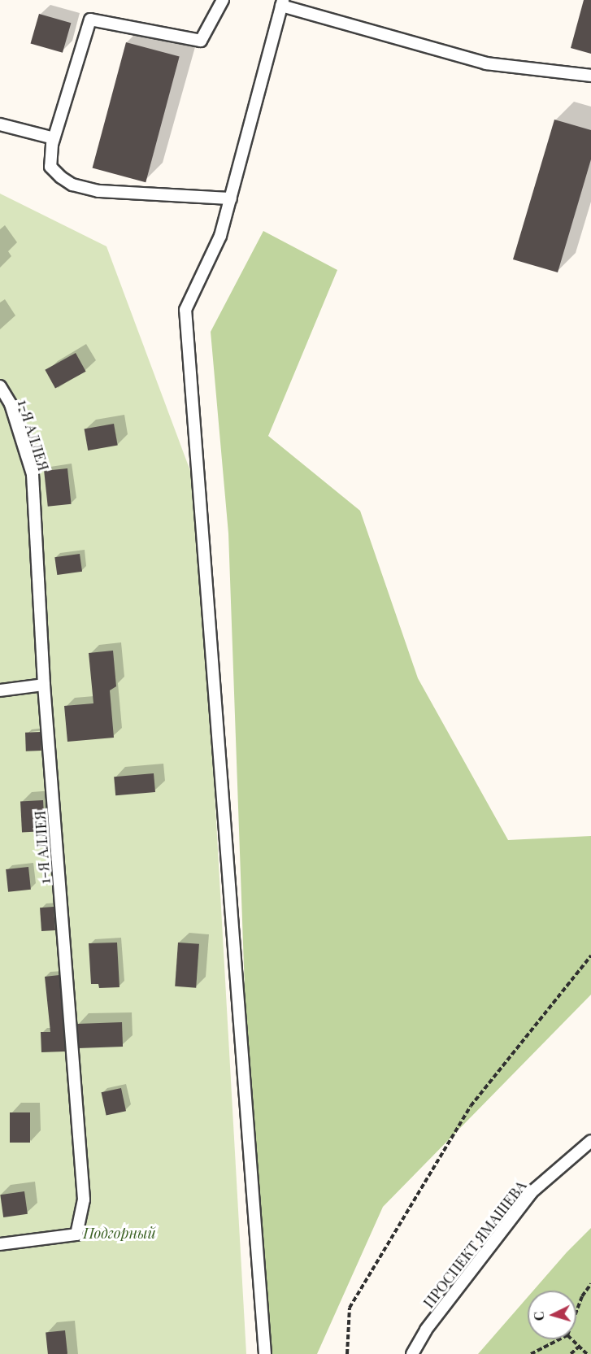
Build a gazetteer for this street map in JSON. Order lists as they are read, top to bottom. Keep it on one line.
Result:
{"streets":{"lane":["1-Я АЛЛЕЯ","ПРОСПЕКТ ЯМАШЕВА"]},"parks":["Подгорный"],"north":"left"}
